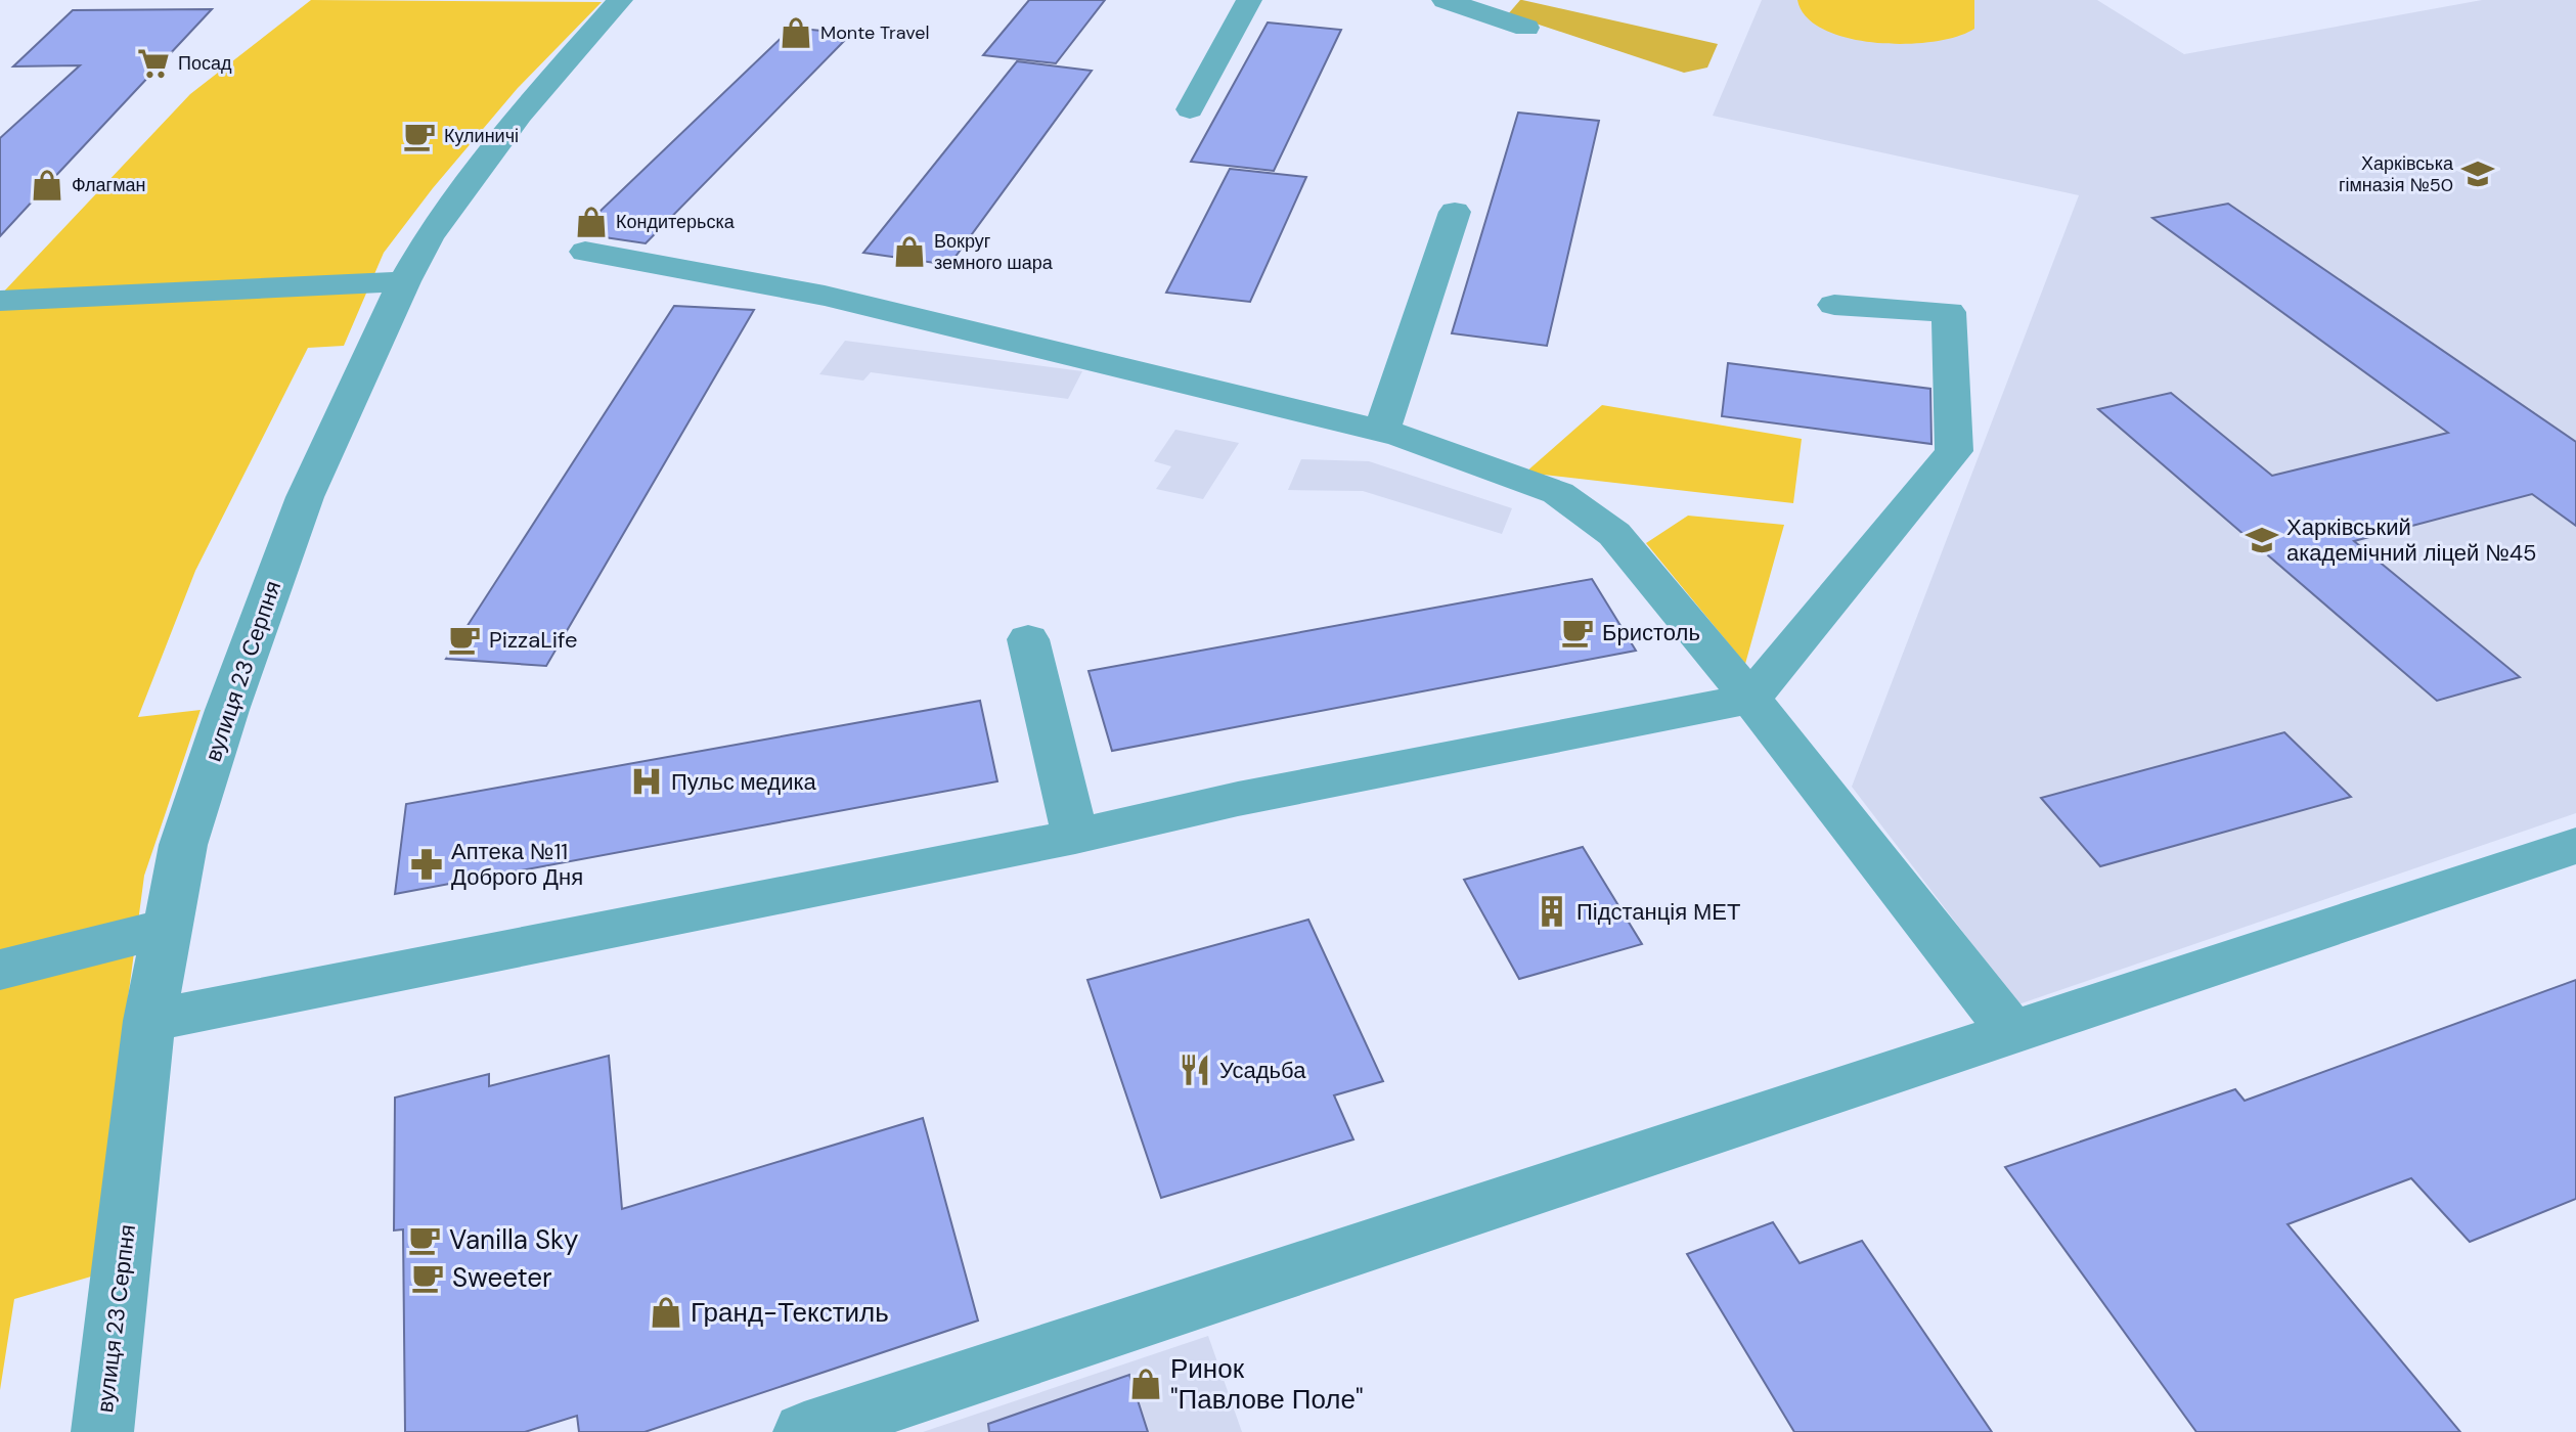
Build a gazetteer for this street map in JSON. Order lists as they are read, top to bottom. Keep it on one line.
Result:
{"streets":{"street":["вулиця 23 Серпня"]},"places":{"shop":["Monte Travel","Флагман","Кондитерьска","Вокруг земного шара","Гранд-Текстиль","Ринок \"Павлове Поле\""],"supermarket":["Посад"],"cafe":["Кулиничі","Бристоль","PizzaLife","Vanilla Sky","Sweeter"],"school or university":["Харківська гімназія №50","Харківський академічний ліцей №45"],"hospital":["Пульс медика"],"pharmacy":["Аптека №11 Доброго Дня"],"building":["Підстанція МЕТ"],"restaurant":["Усадьба"]}}
